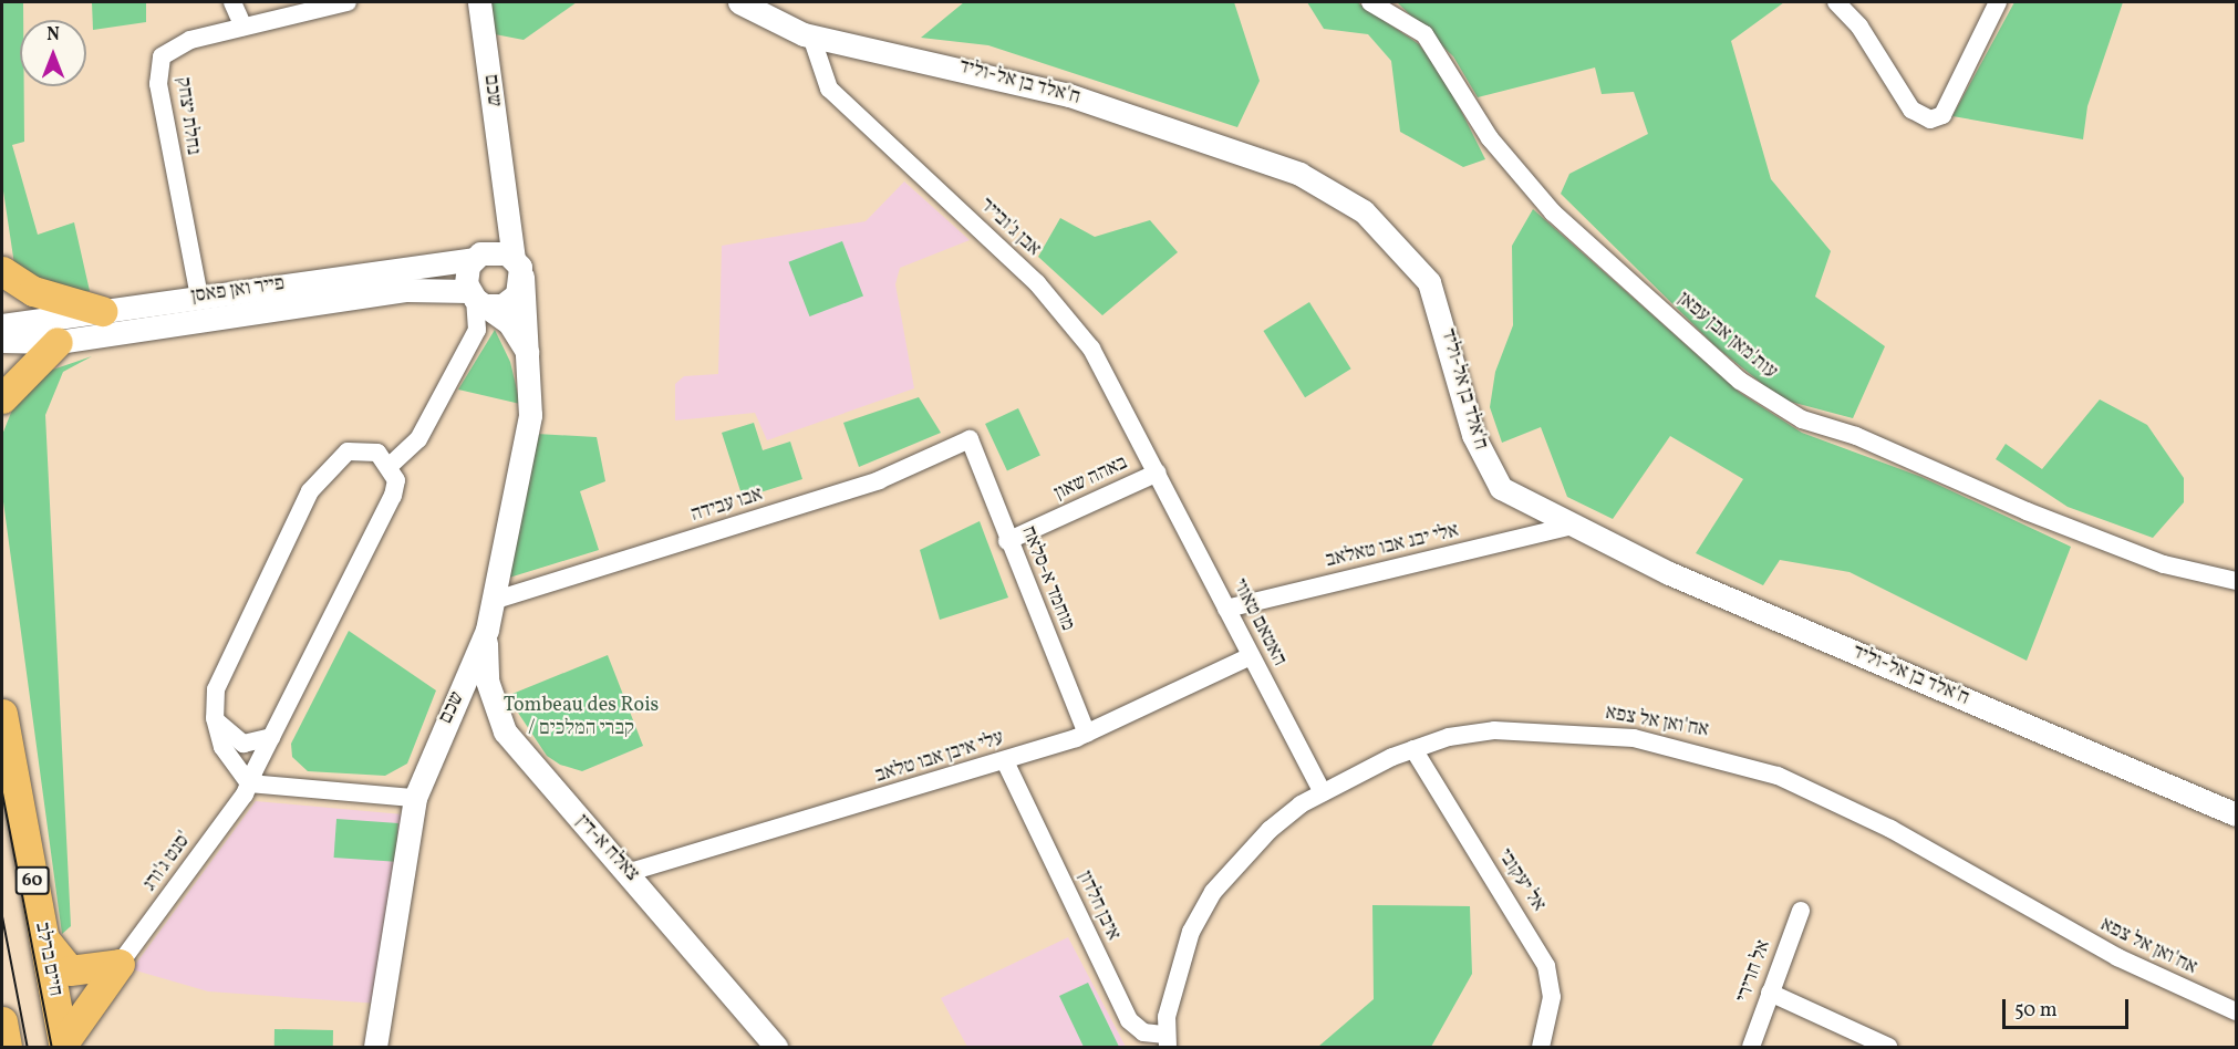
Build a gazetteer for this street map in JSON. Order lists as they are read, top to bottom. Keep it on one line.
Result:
{"streets":{"highway":["60","חיים ברלב"],"street":["ח'אלד בן אל-וליד","שכם","נחלת יצחק","אבן ג'ובייר","פייר ואן פאסן","עות'מאן אבן עפאן","באהה שאון","אבו עבידה","אלי יבנ אבו טאלאב","מוחמד א-סלאח","האטאם טאווי","אח'ואן אל צפא","עלי איבן אבו טלאב","צאלח א-דין","סנט ג'ורג'","אל יעקובי","איבן חלדון","אל חרירי"]},"crossings":[["ח'אלד בן אל-וליד","אבן ג'ובייר"],["ח'אלד בן אל-וליד","אלי יבנ אבו טאלאב"],["שכם","פייר ואן פאסן"],["שכם","אבו עבידה"],["שכם","צאלח א-דין"],["נחלת יצחק","פייר ואן פאסן"],["אבן ג'ובייר","באהה שאון"],["אבן ג'ובייר","האטאם טאווי"],["באהה שאון","מוחמד א-סלאח"],["באהה שאון","האטאם טאווי"],["אבו עבידה","מוחמד א-סלאח"],["אלי יבנ אבו טאלאב","האטאם טאווי"],["מוחמד א-סלאח","עלי איבן אבו טלאב"],["האטאם טאווי","אח'ואן אל צפא"],["האטאם טאווי","עלי איבן אבו טלאב"],["אח'ואן אל צפא","אל יעקובי"],["אח'ואן אל צפא","איבן חלדון"],["עלי איבן אבו טלאב","צאלח א-דין"],["עלי איבן אבו טלאב","איבן חלדון"]],"parks":["Tombeau des Rois / קברי המלכים"],"scale_bar":"50 m","north":"top"}
